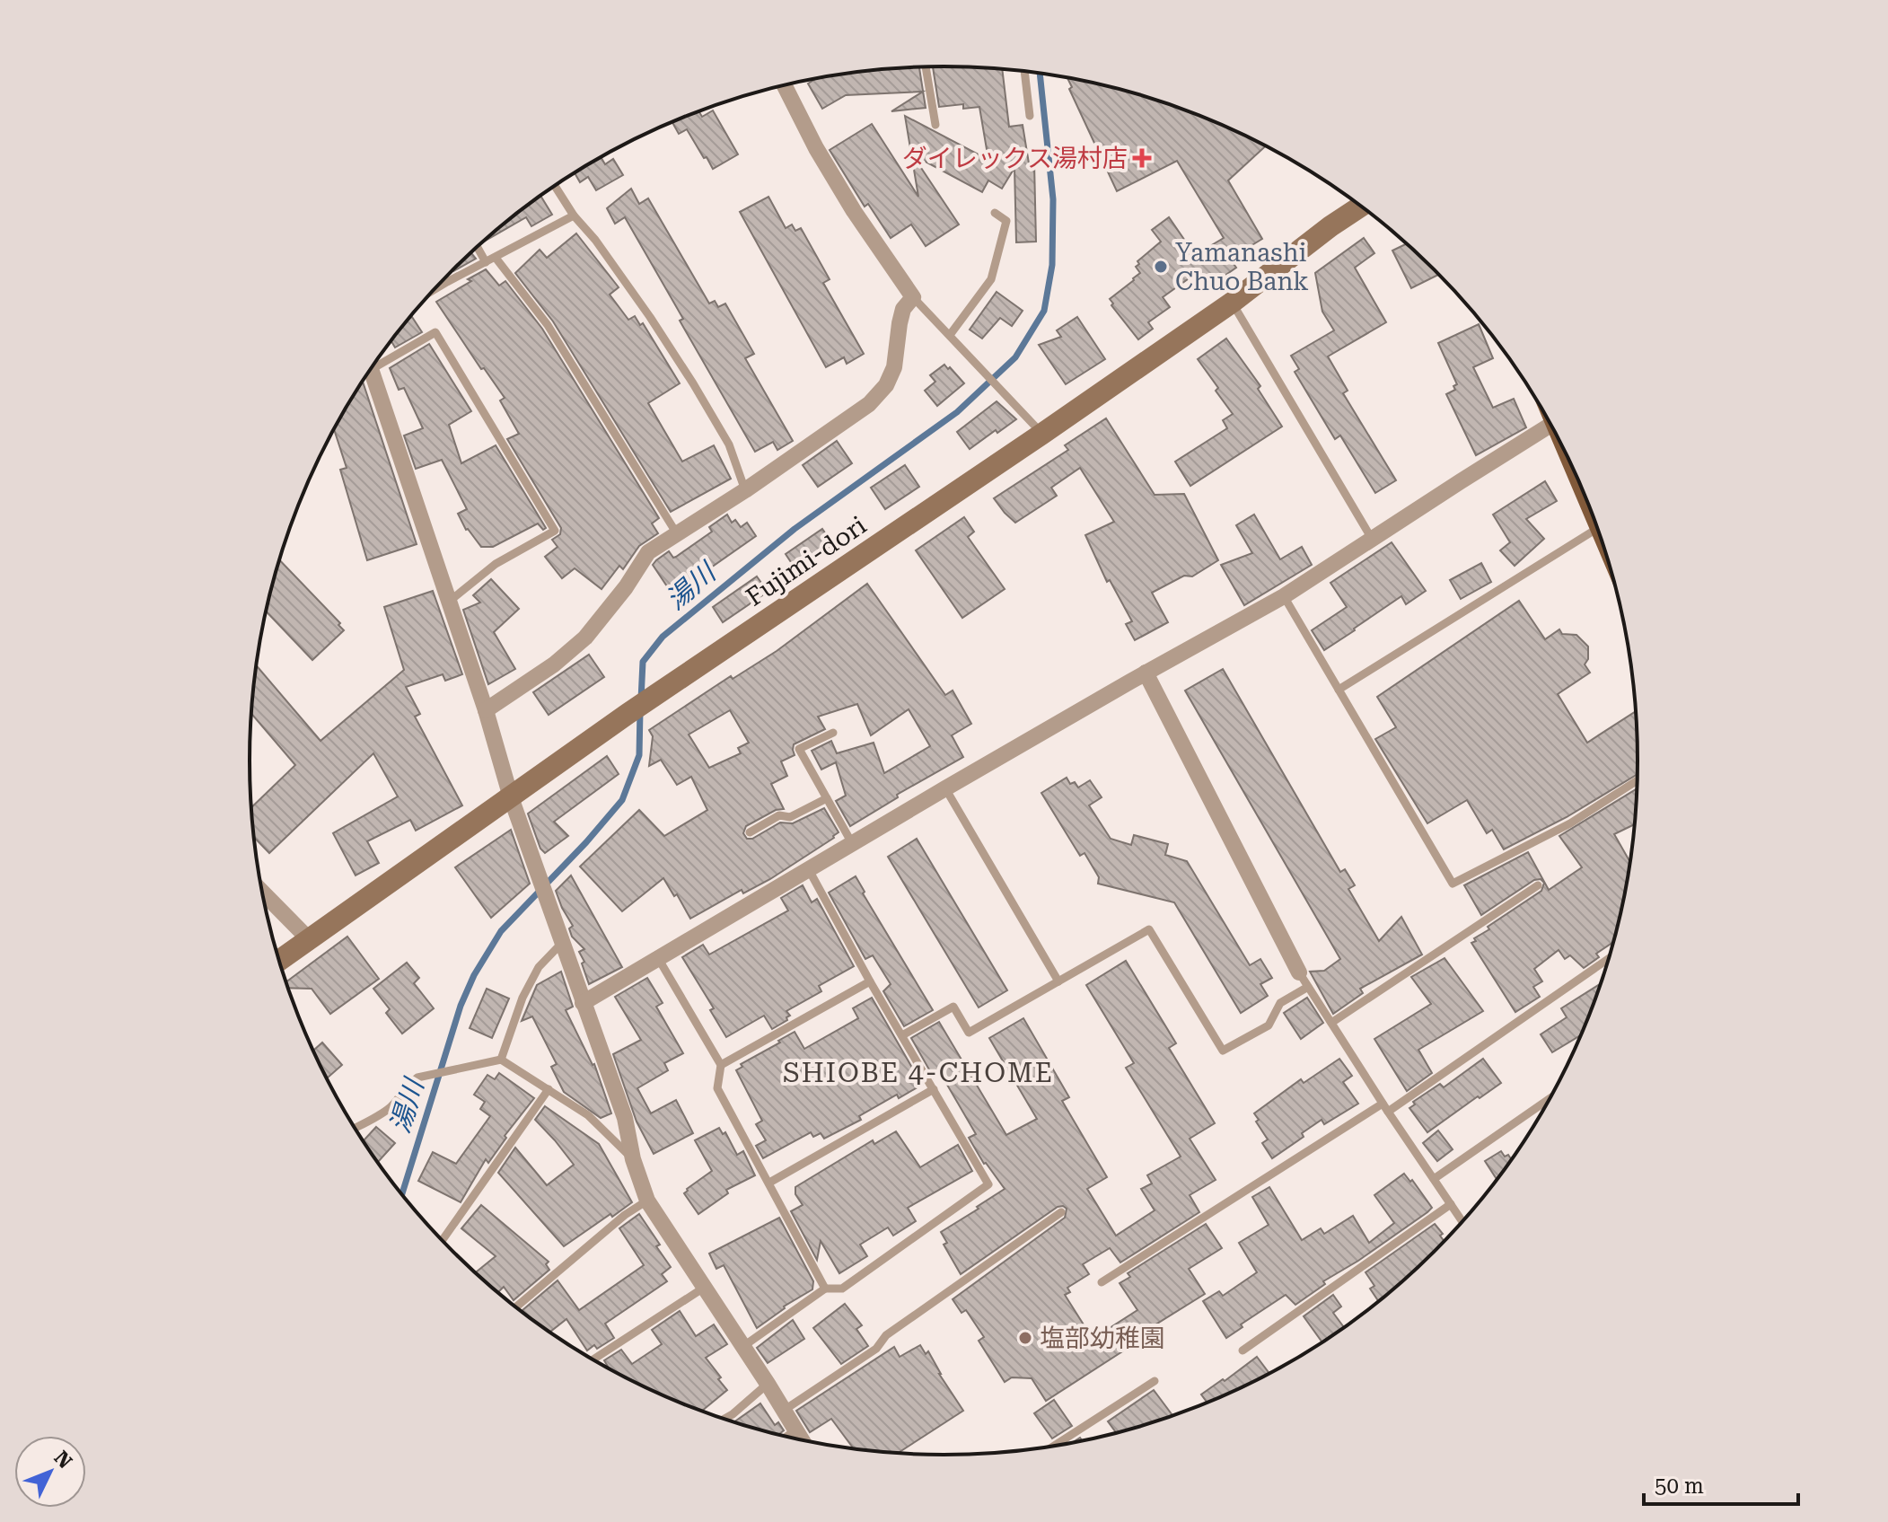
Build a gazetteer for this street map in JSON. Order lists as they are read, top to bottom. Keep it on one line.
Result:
{"streets":{"street":["Fujimi-dori"]},"districts":["SHIOBE 4-CHOME"],"water":["湯川"],"places":{"health":["ダイレックス湯村店"],"other":["Yamanashi Chuo Bank","塩部幼稚園"]},"scale_bar":"50 m","north":"top right"}
